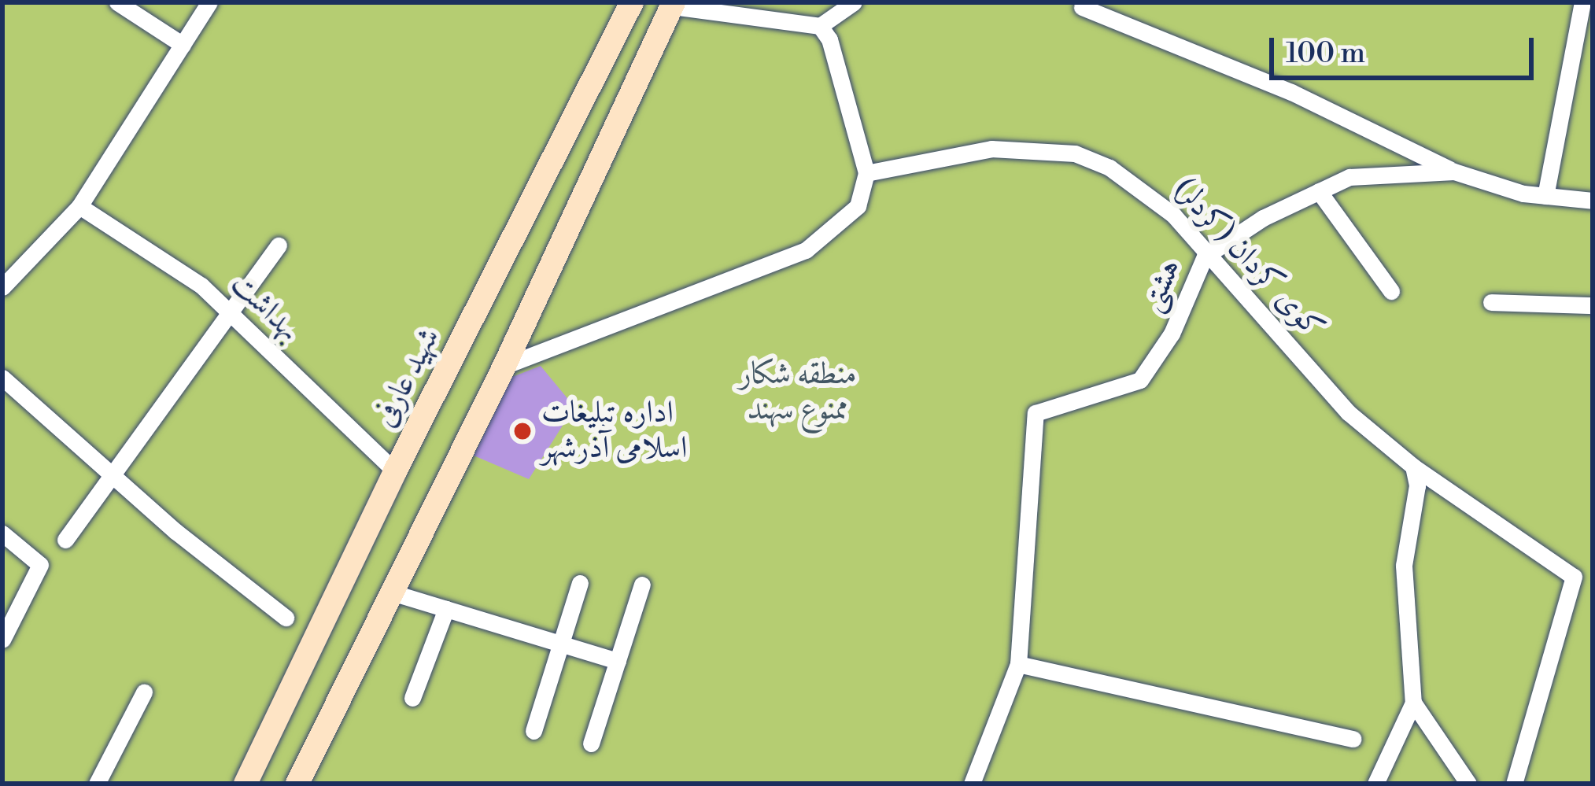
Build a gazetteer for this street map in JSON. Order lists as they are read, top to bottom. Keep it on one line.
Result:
{"streets":{"street":["کوی کردان (کردلر)","هشتی","بهداشت","شهید عارفی"]},"crossings":[["کوی کردان (کردلر)","هشتی"],["بهداشت","شهید عارفی"]],"parks":["منطقه شکار ممنوع سهند"],"places":["اداره تبلیغات اسلامی آذرشهر"],"scale_bar":"100 m"}
